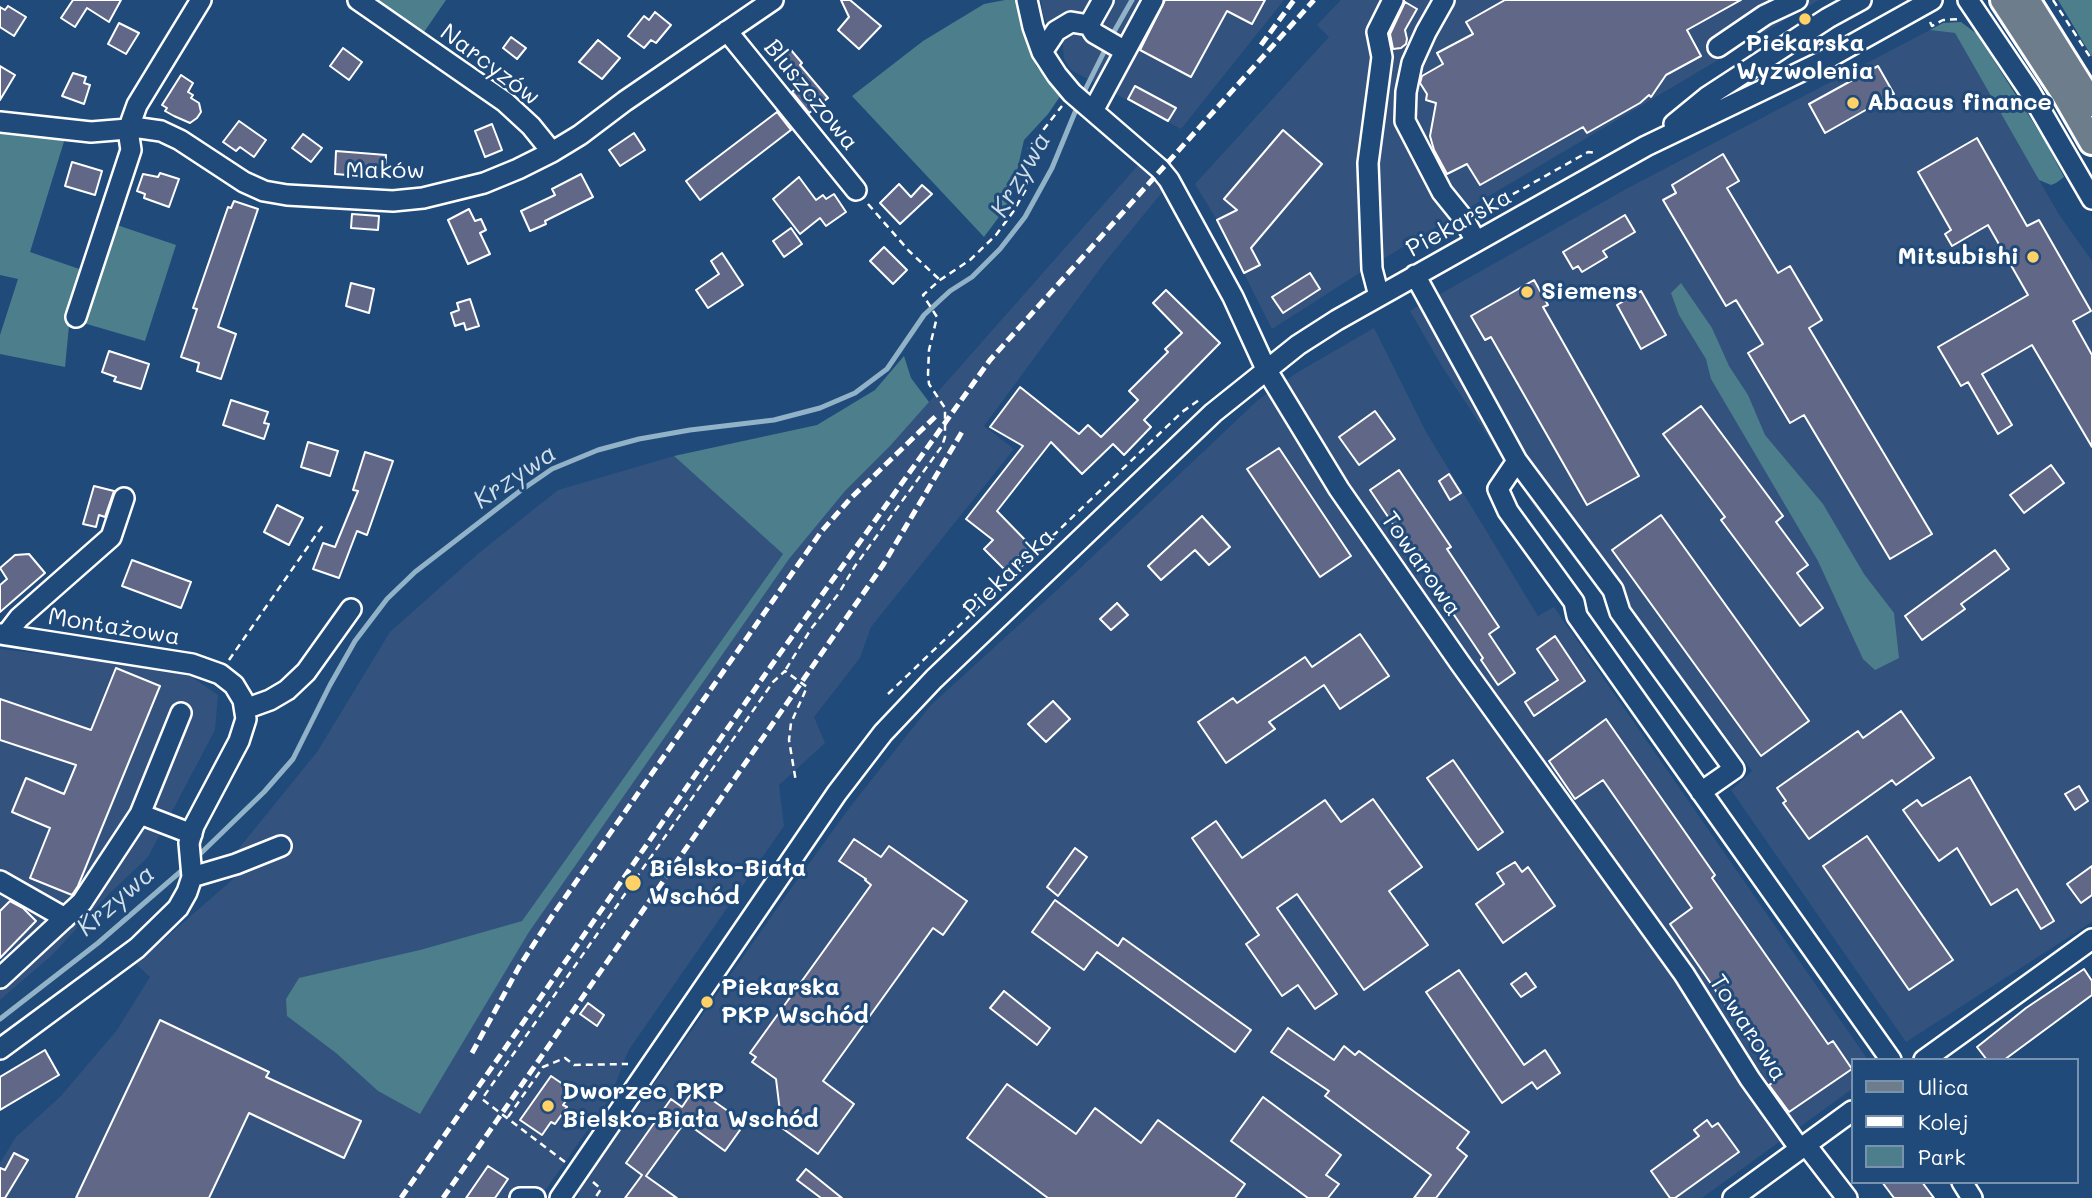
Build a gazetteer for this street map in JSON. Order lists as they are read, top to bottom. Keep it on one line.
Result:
{"streets":{"street":["Narcyzów","Bluszczowa","Maków","Piekarska","Towarowa","Montażowa"]},"crossings":[["Narcyzów","Maków"],["Bluszczowa","Maków"],["Piekarska","Towarowa"]],"water":["Krzywa"],"places":["Piekarska Wyzwolenia","Abacus finance","Mitsubishi","Siemens","Bielsko-Biała Wschód","Piekarska PKP Wschód","Dworzec PKP Bielsko-Biała Wschód"],"legend":["Ulica","Kolej","Park"]}
